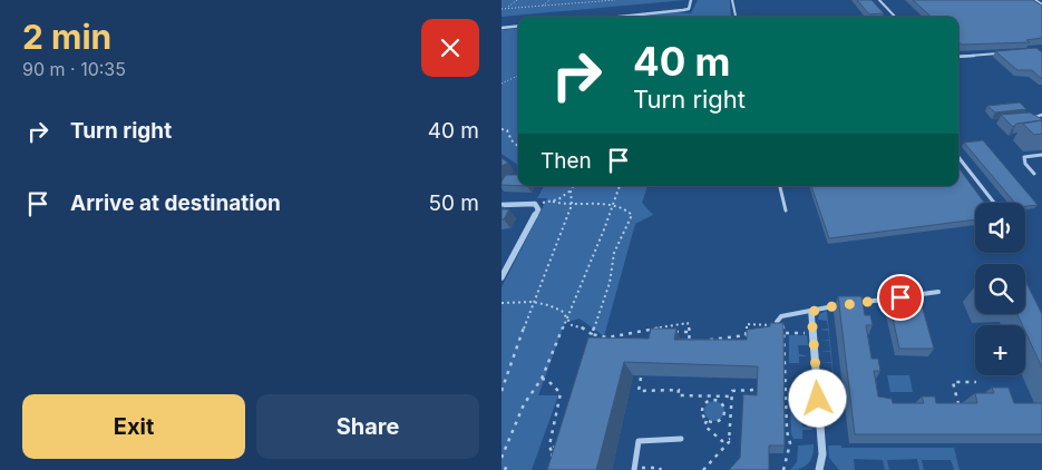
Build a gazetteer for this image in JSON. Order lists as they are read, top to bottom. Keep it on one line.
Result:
{"page":{"heading":["2 min","90 m · 10:35"],"turn":["40 m","Turn right"],"list":[{"name":"Turn right","value":"40 m"},{"name":"Arrive at destination","value":"50 m"}],"then":"Then","map_buttons":"+","buttons":["Exit","Share"]}}
